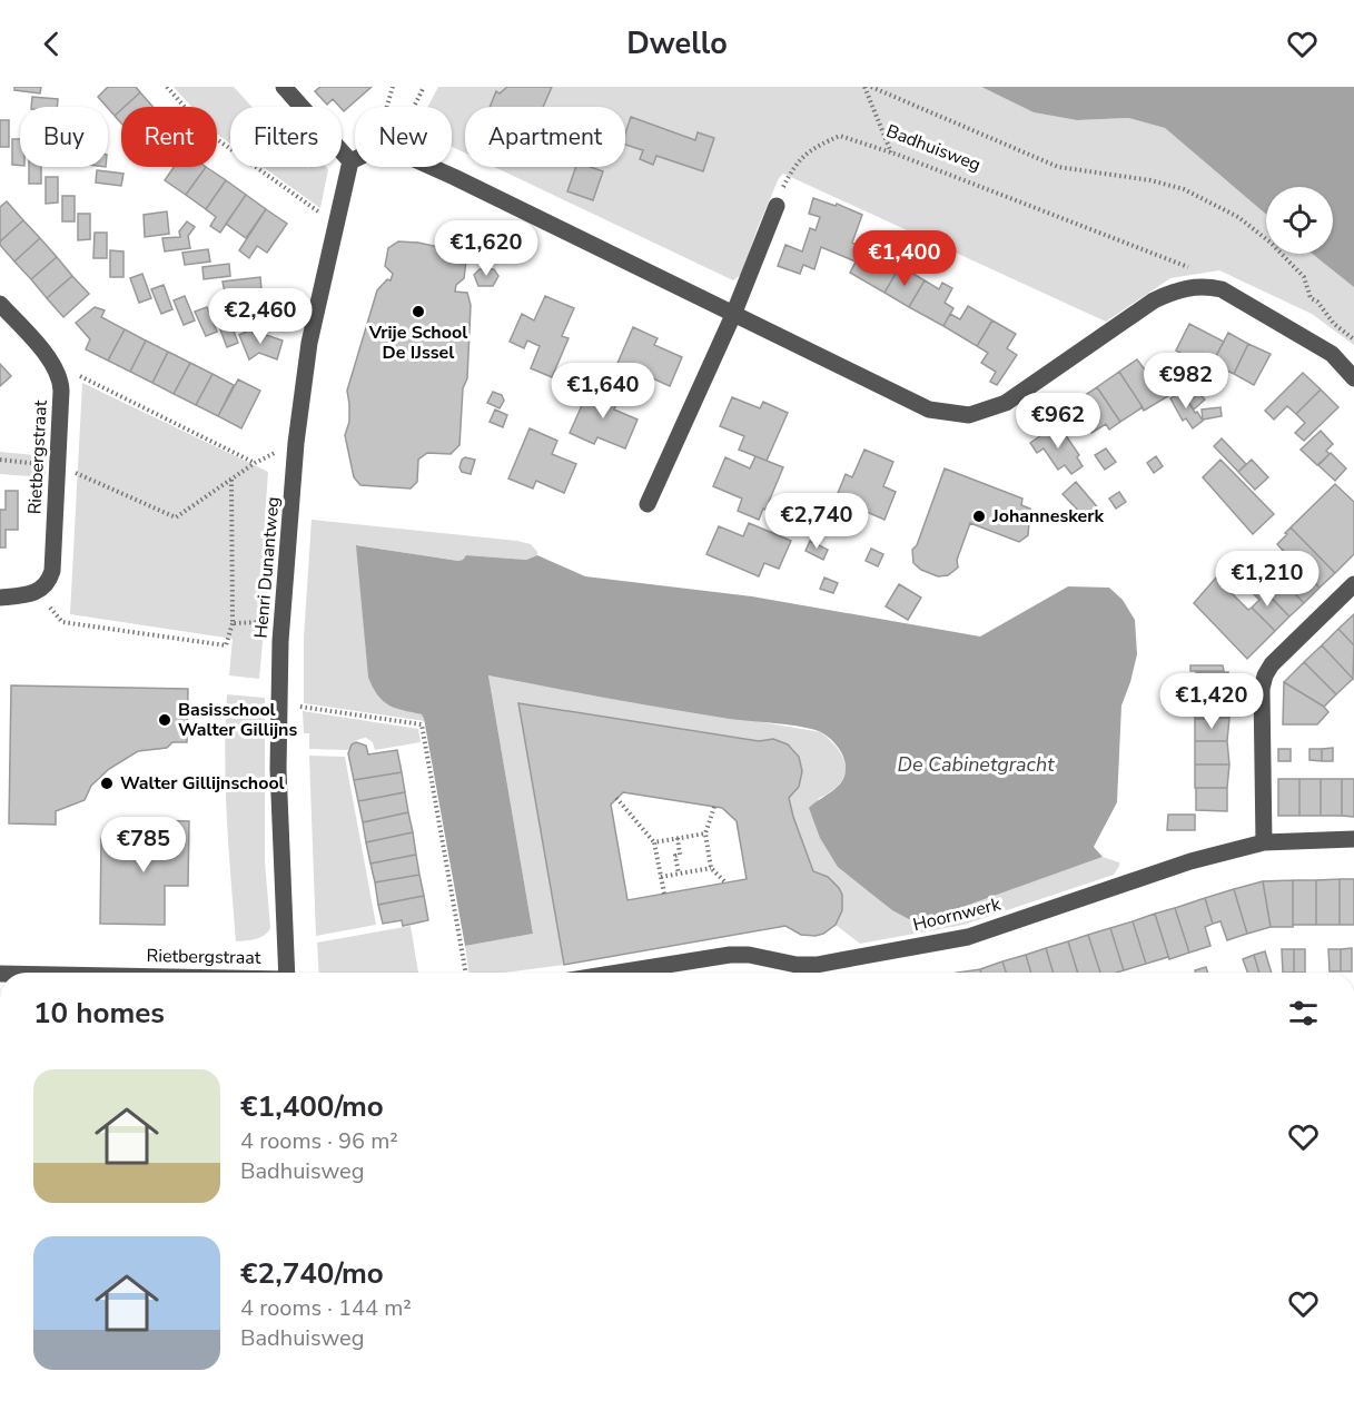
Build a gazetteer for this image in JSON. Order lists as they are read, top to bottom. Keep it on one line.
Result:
{"streets":{"street":["Rietbergstraat","Henri Dunantweg","Hoornwerk"],"path":["Badhuisweg"]},"water":["De Cabinetgracht"],"places":["Vrije School De IJssel","Johanneskerk","Basisschool Walter Gillijns","Walter Gillijnschool"],"page":{"header":"Dwello","chip":["Buy","Rent","Filters","New","Apartment"],"price":["€1,620","€1,400","€2,460","€982","€1,640","€962","€2,740","€1,210","€1,420","€785"],"heading":"10 homes","list":[{"name":"€1,400/mo","note":"4 rooms · 96 m² · Badhuisweg"},{"name":"€2,740/mo","note":"4 rooms · 144 m² · Badhuisweg"}]}}
